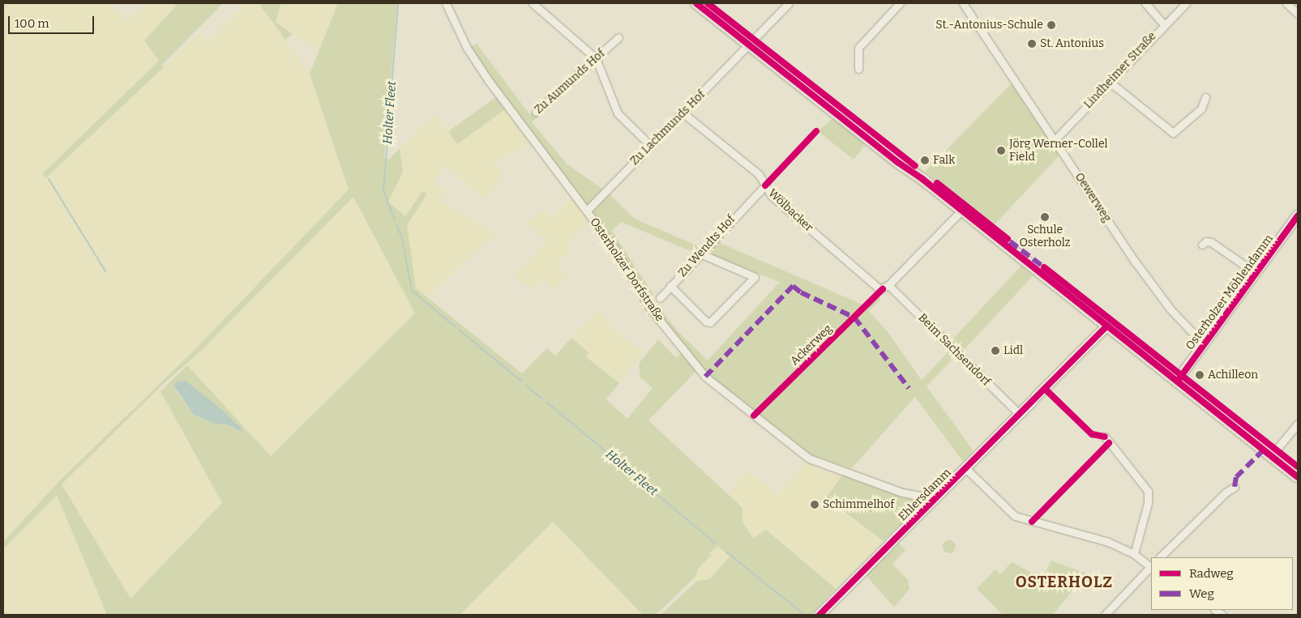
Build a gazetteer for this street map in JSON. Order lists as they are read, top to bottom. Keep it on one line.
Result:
{"streets":{"street":["Lindheimer Straße","Zu Aumunds Hof","Zu Lachmunds Hof","Oewerweg","Wölbacker","Zu Wendts Hof","Osterholzer Dorfstraße","Osterholzer Möhlendamm","Beim Sachsendorf","Ehlersdamm"],"cycle path":["Ackerweg"]},"crossings":[["Lindheimer Straße","Oewerweg"],["Zu Lachmunds Hof","Wölbacker"],["Zu Lachmunds Hof","Osterholzer Dorfstraße"],["Oewerweg","Osterholzer Möhlendamm"],["Wölbacker","Zu Wendts Hof"],["Wölbacker","Beim Sachsendorf"],["Osterholzer Dorfstraße","Ehlersdamm"],["Beim Sachsendorf","Ehlersdamm"]],"districts":["OSTERHOLZ"],"water":["Holter Fleet"],"places":["St.-Antonius-Schule","St. Antonius","Jörg Werner-Collel Field","Falk","Schule Osterholz","Lidl","Achilleon","Schimmelhof"],"legend":["Radweg","Weg"],"scale_bar":"100 m"}
